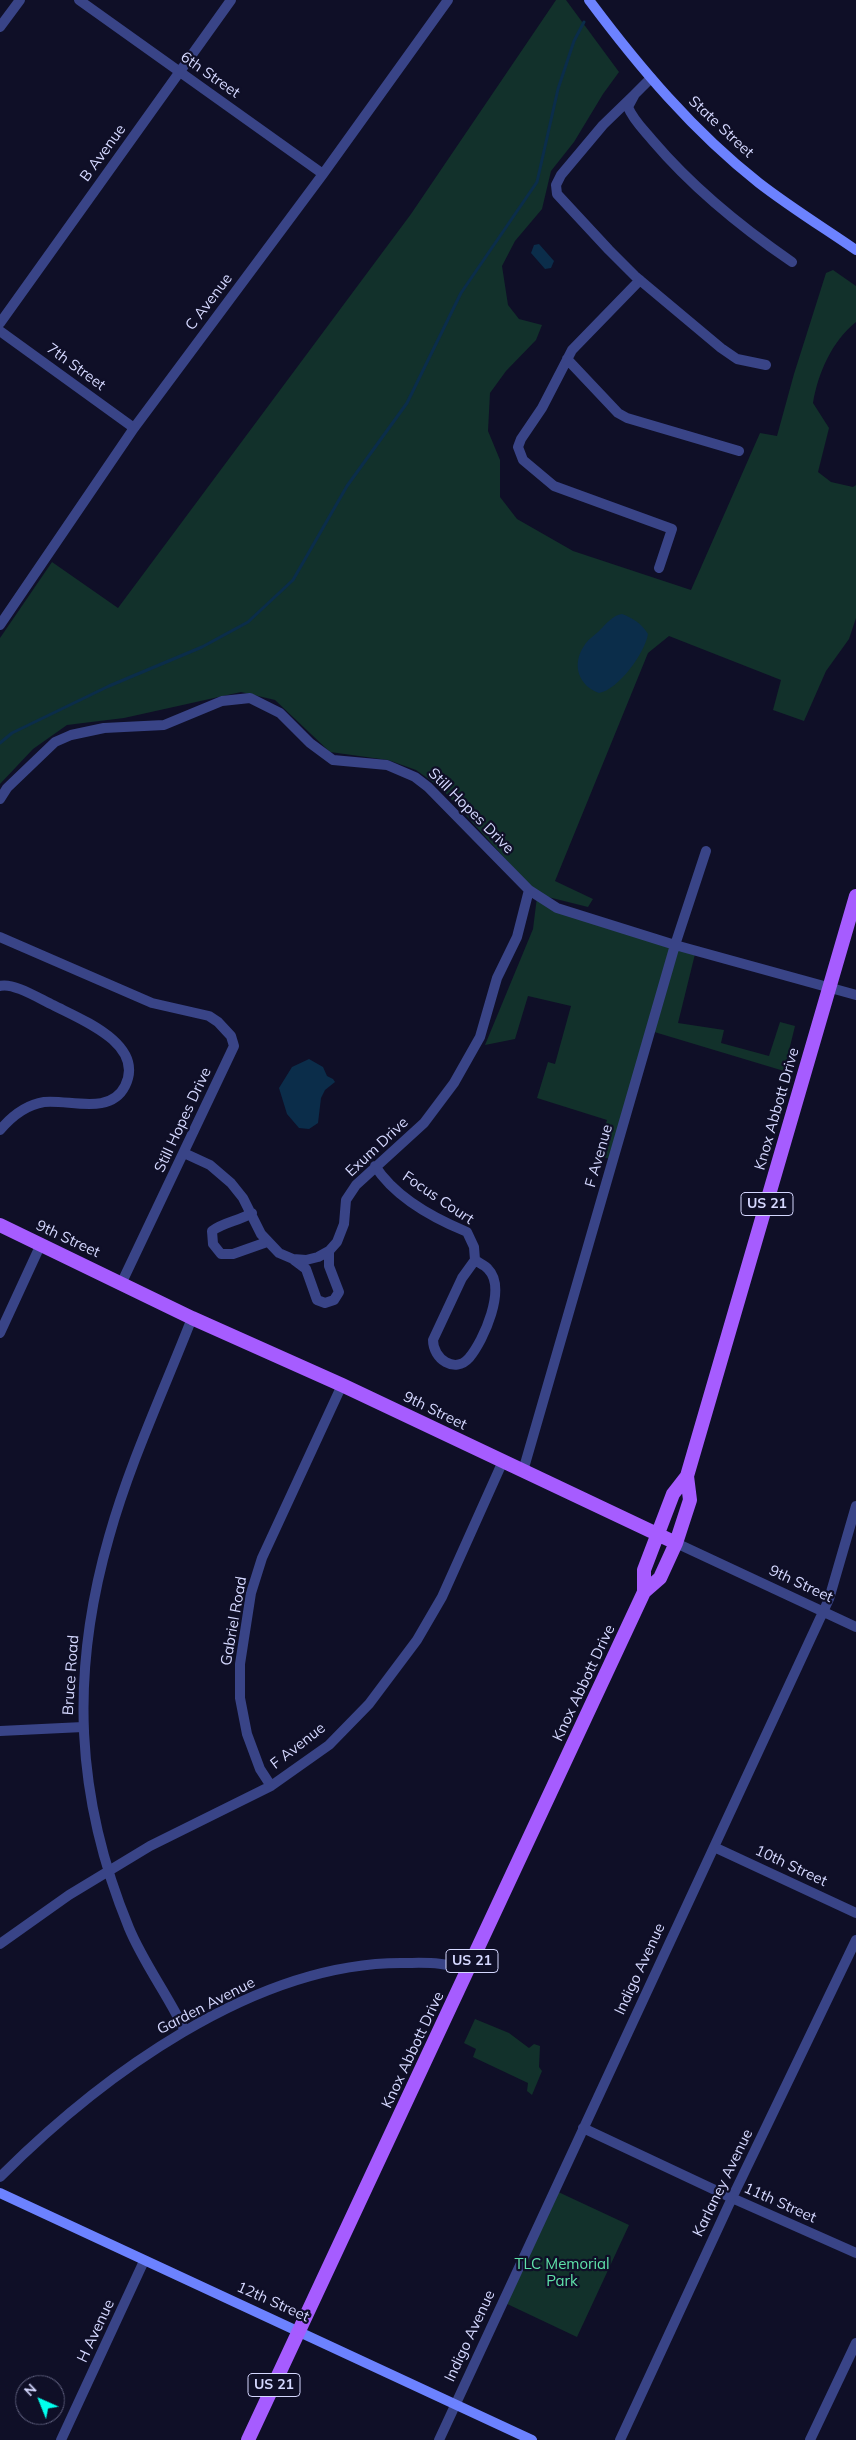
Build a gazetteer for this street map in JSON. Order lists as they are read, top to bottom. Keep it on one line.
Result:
{"streets":{"main road":["State Street","Knox Abbott Drive","US 21","9th Street","12th Street"],"street":["6th Street","B Avenue","C Avenue","7th Street","Still Hopes Drive","Exum Drive","F Avenue","Focus Court","Gabriel Road","Bruce Road","10th Street","Indigo Avenue","Garden Avenue","Karlaney Avenue","11th Street","H Avenue"]},"crossings":[["6th Street","B Avenue"],["6th Street","C Avenue"],["C Avenue","7th Street"],["Still Hopes Drive","Knox Abbott Drive"],["Still Hopes Drive","Exum Drive"],["Still Hopes Drive","F Avenue"],["Still Hopes Drive","9th Street"],["Knox Abbott Drive","9th Street"],["Knox Abbott Drive","Garden Avenue"],["Knox Abbott Drive","12th Street"],["Exum Drive","Focus Court"],["F Avenue","9th Street"],["F Avenue","Gabriel Road"],["F Avenue","Bruce Road"],["9th Street","Gabriel Road"],["9th Street","Bruce Road"],["9th Street","Indigo Avenue"],["Bruce Road","Garden Avenue"],["10th Street","Indigo Avenue"],["Indigo Avenue","11th Street"],["Indigo Avenue","12th Street"],["Karlaney Avenue","11th Street"],["12th Street","H Avenue"]],"parks":["TLC Memorial Park"],"north":"top left"}
